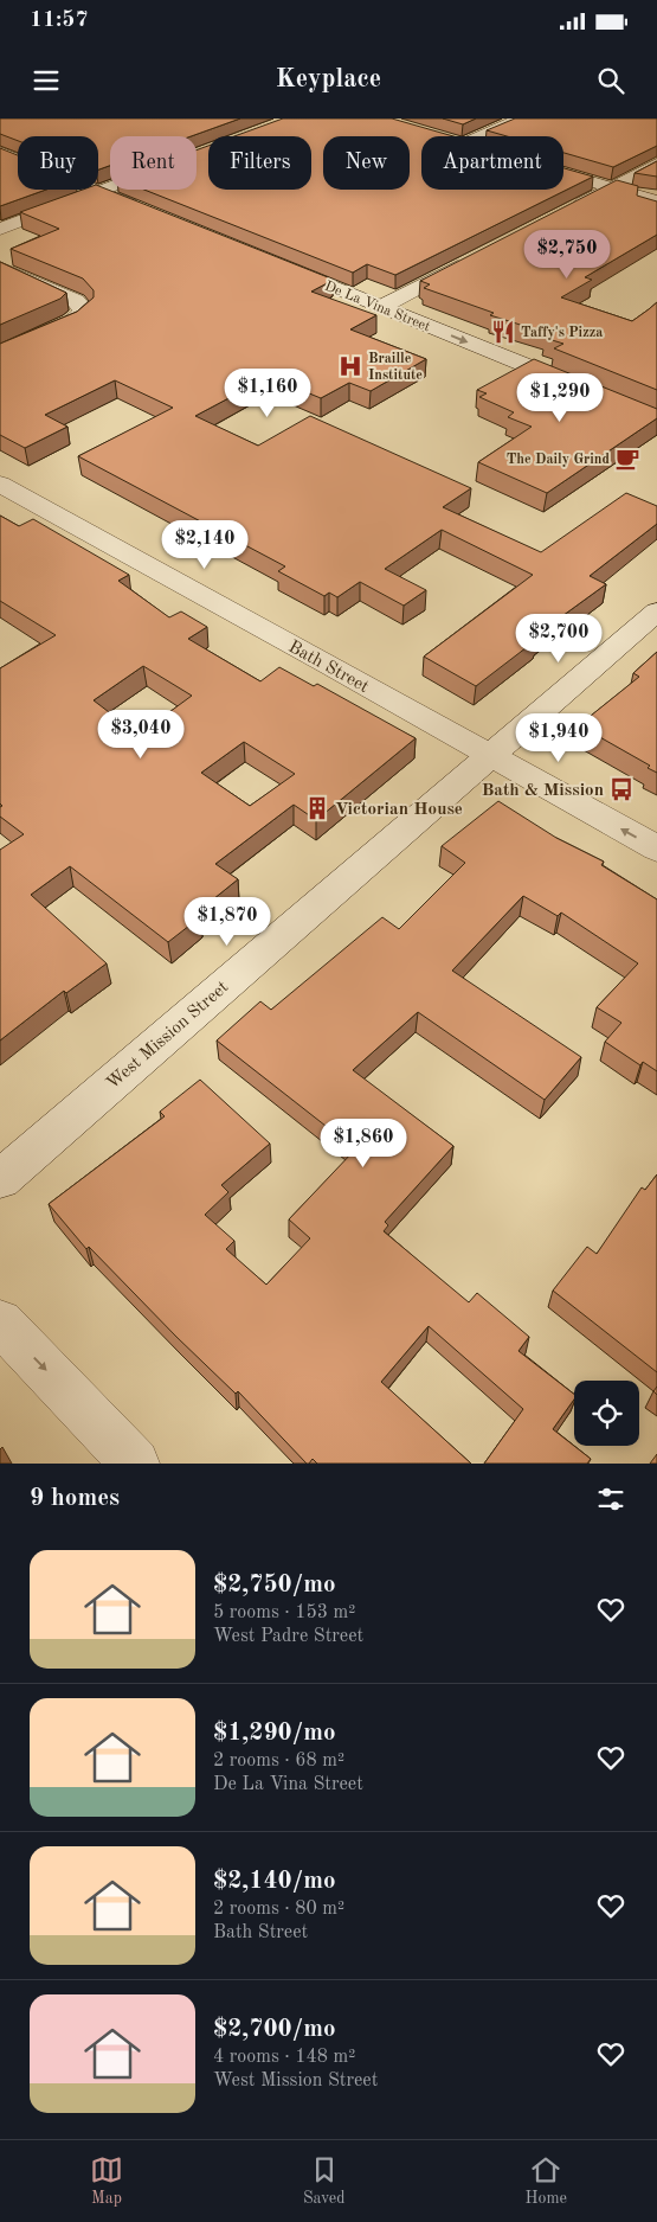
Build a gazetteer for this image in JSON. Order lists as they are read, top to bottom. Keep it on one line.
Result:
{"streets":{"street":["De La Vina Street","Bath Street","West Mission Street"]},"crossings":[["Bath Street","West Mission Street"]],"places":{"restaurant":["Taffy's Pizza"],"hospital":["Braille Institute"],"cafe":["The Daily Grind"],"bus stop":["Bath & Mission"],"building":["Victorian House"]},"page":{"status":"11:57","header":"Keyplace","chip":["Buy","Rent","Filters","New","Apartment"],"price":["$2,750","$1,160","$1,290","$2,140","$2,700","$3,040","$1,940","$1,870","$1,860"],"heading":"9 homes","list":[{"name":"$2,750/mo","note":"5 rooms · 153 m² · West Padre Street"},{"name":"$1,290/mo","note":"2 rooms · 68 m² · De La Vina Street"},{"name":"$2,140/mo","note":"2 rooms · 80 m² · Bath Street"},{"name":"$2,700/mo","note":"4 rooms · 148 m² · West Mission Street"}],"tabs":["Map","Saved","Home"]}}
